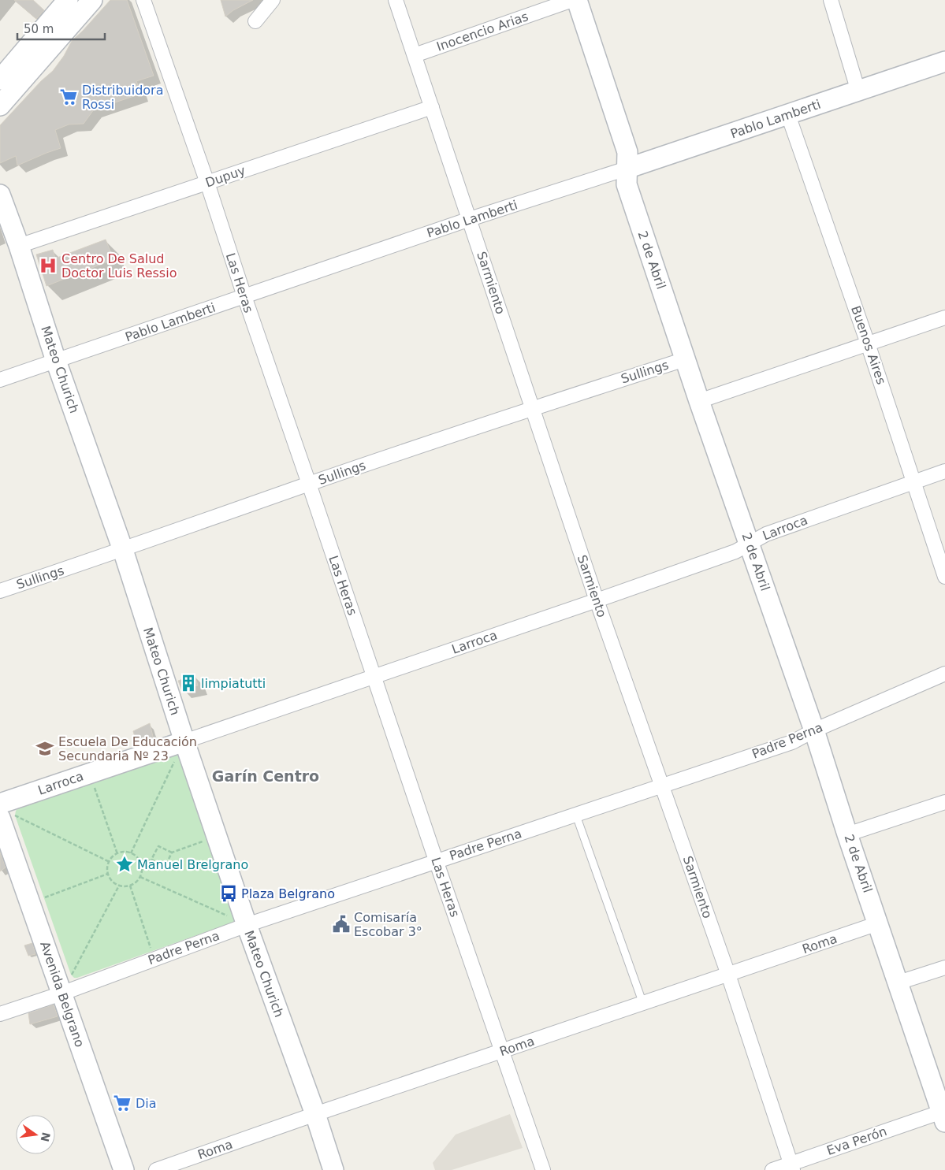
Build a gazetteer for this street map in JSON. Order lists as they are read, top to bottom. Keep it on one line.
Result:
{"streets":{"street":["Inocencio Arias","Pablo Lamberti","Dupuy","2 de Abril","Las Heras","Sarmiento","Buenos Aires","Mateo Churich","Sullings","Larroca","Padre Perna","Roma","Avenida Belgrano","Eva Perón"]},"crossings":[["Inocencio Arias","Sarmiento"],["Pablo Lamberti","2 de Abril"],["Pablo Lamberti","Las Heras"],["Pablo Lamberti","Sarmiento"],["Pablo Lamberti","Buenos Aires"],["Pablo Lamberti","Mateo Churich"],["Dupuy","Las Heras"],["Dupuy","Sarmiento"],["Dupuy","Mateo Churich"],["2 de Abril","Sullings"],["2 de Abril","Larroca"],["2 de Abril","Padre Perna"],["2 de Abril","Roma"],["2 de Abril","Eva Perón"],["Las Heras","Sullings"],["Las Heras","Larroca"],["Las Heras","Padre Perna"],["Las Heras","Roma"],["Sarmiento","Sullings"],["Sarmiento","Larroca"],["Sarmiento","Padre Perna"],["Sarmiento","Roma"],["Sarmiento","Eva Perón"],["Buenos Aires","Larroca"],["Mateo Churich","Sullings"],["Mateo Churich","Larroca"],["Mateo Churich","Padre Perna"],["Mateo Churich","Roma"],["Larroca","Avenida Belgrano"],["Padre Perna","Avenida Belgrano"]],"districts":["Garín Centro"],"places":{"supermarket":["Distribuidora Rossi","Dia"],"hospital":["Centro De Salud Doctor Luis Ressio"],"building":["limpiatutti"],"school or university":["Escuela De Educación Secundaria Nº 23"],"place":["Manuel Brelgrano"],"bus stop":["Plaza Belgrano"],"public building":["Comisaría Escobar 3°"]},"scale_bar":"50 m","north":"right"}
